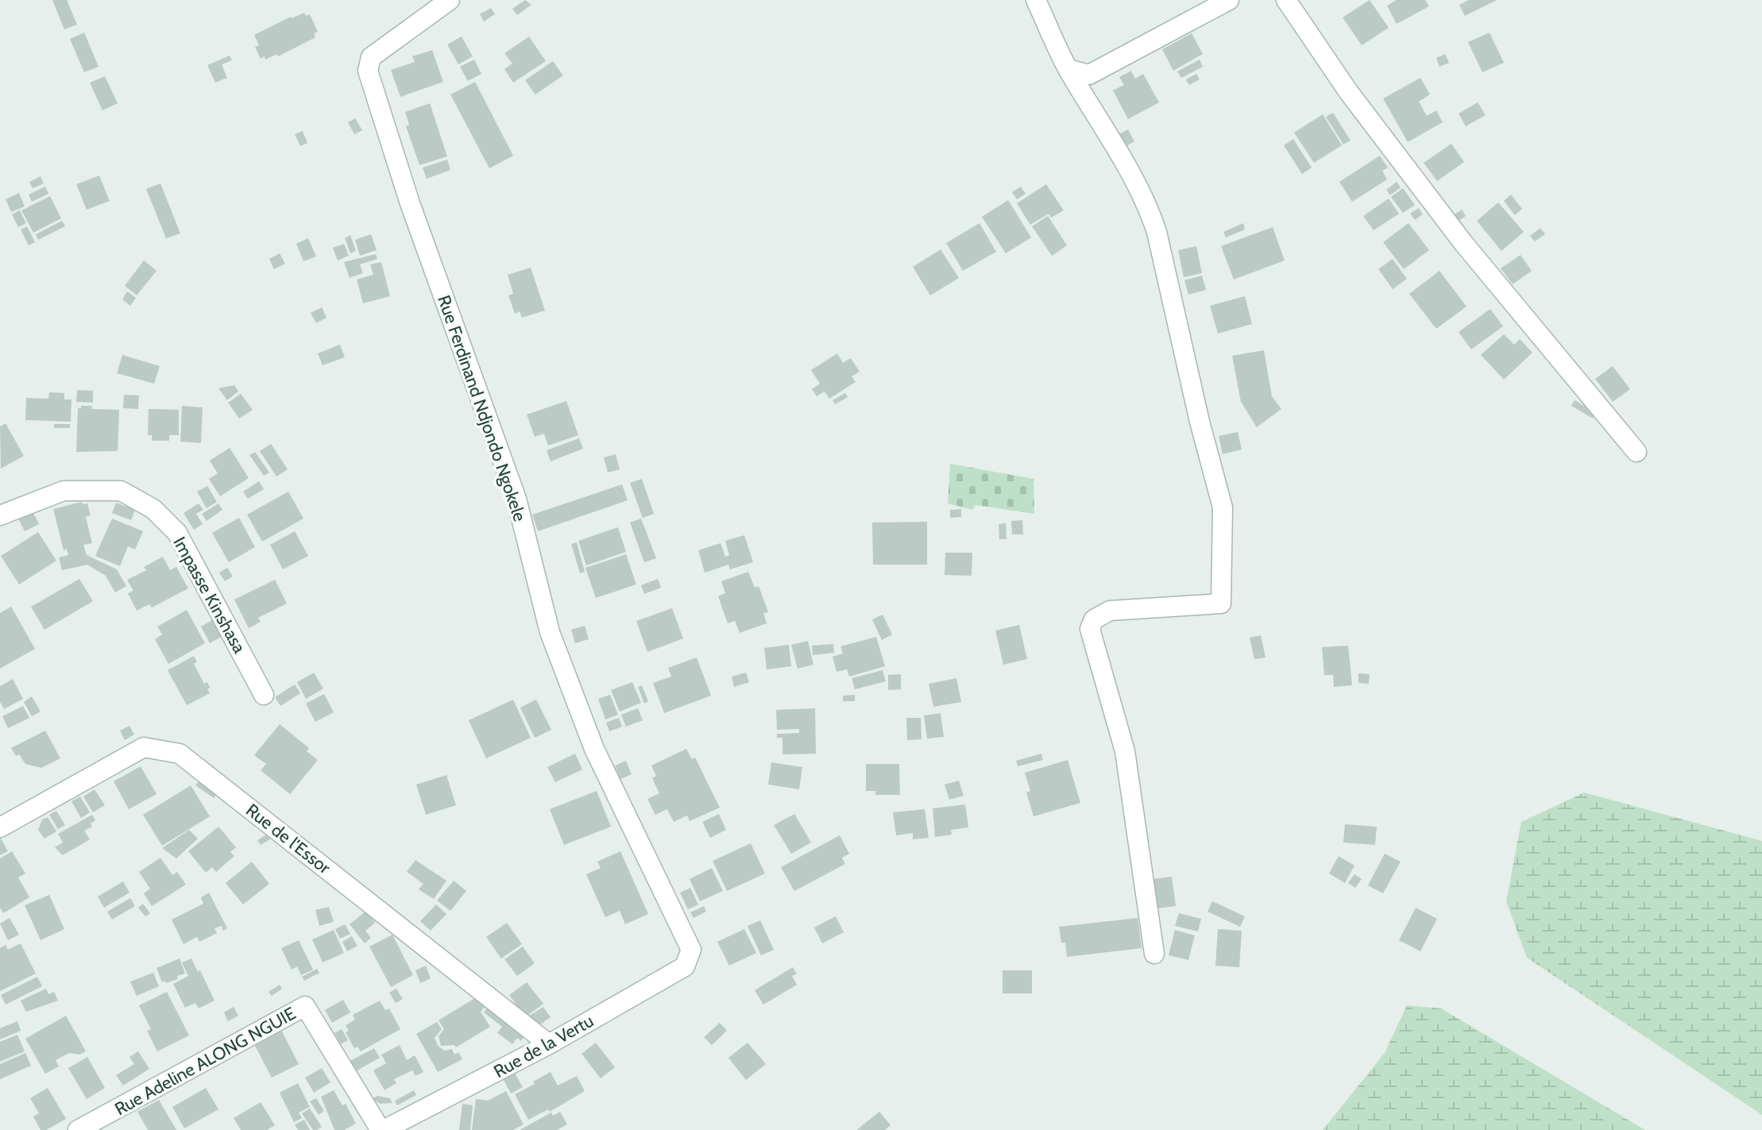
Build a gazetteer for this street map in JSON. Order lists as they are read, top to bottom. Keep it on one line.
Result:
{"streets":{"street":["Rue Ferdinand Ndjondo Ngokele","Impasse Kinshasa","Rue de l'Essor","Rue de la Vertu","Rue Adeline ALONG NGUIE"]},"crossings":[["Rue Ferdinand Ndjondo Ngokele","Rue de la Vertu"],["Rue de l'Essor","Rue de la Vertu"],["Rue de la Vertu","Rue Adeline ALONG NGUIE"]]}
